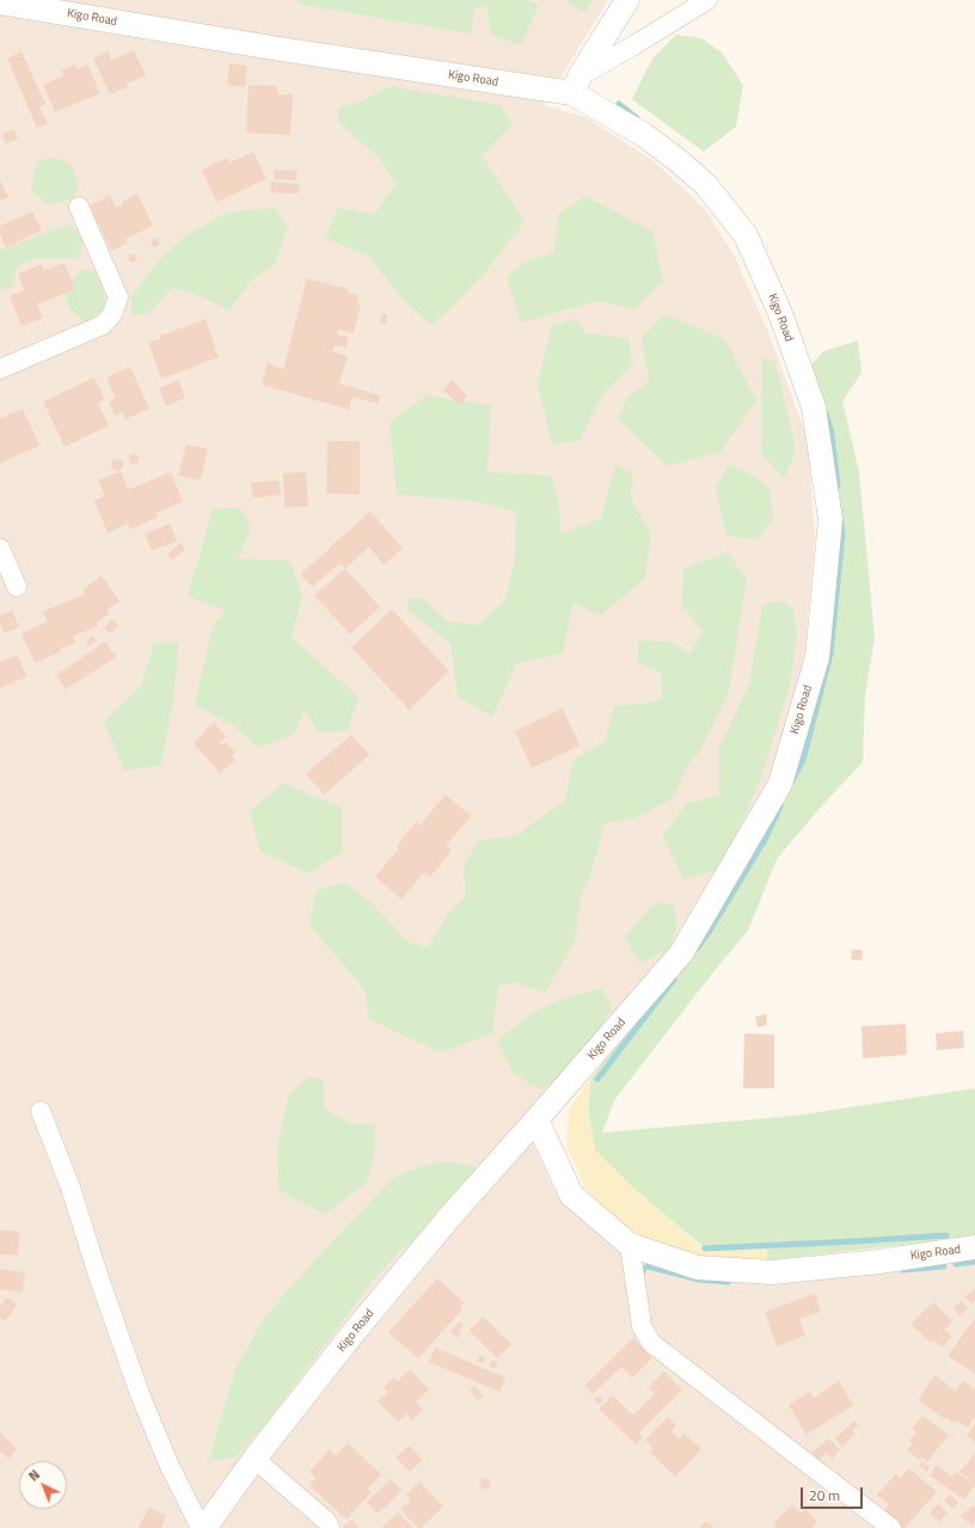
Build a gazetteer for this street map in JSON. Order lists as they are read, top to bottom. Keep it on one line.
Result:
{"streets":{"street":["Kigo Road"]},"scale_bar":"20 m","north":"top left"}
